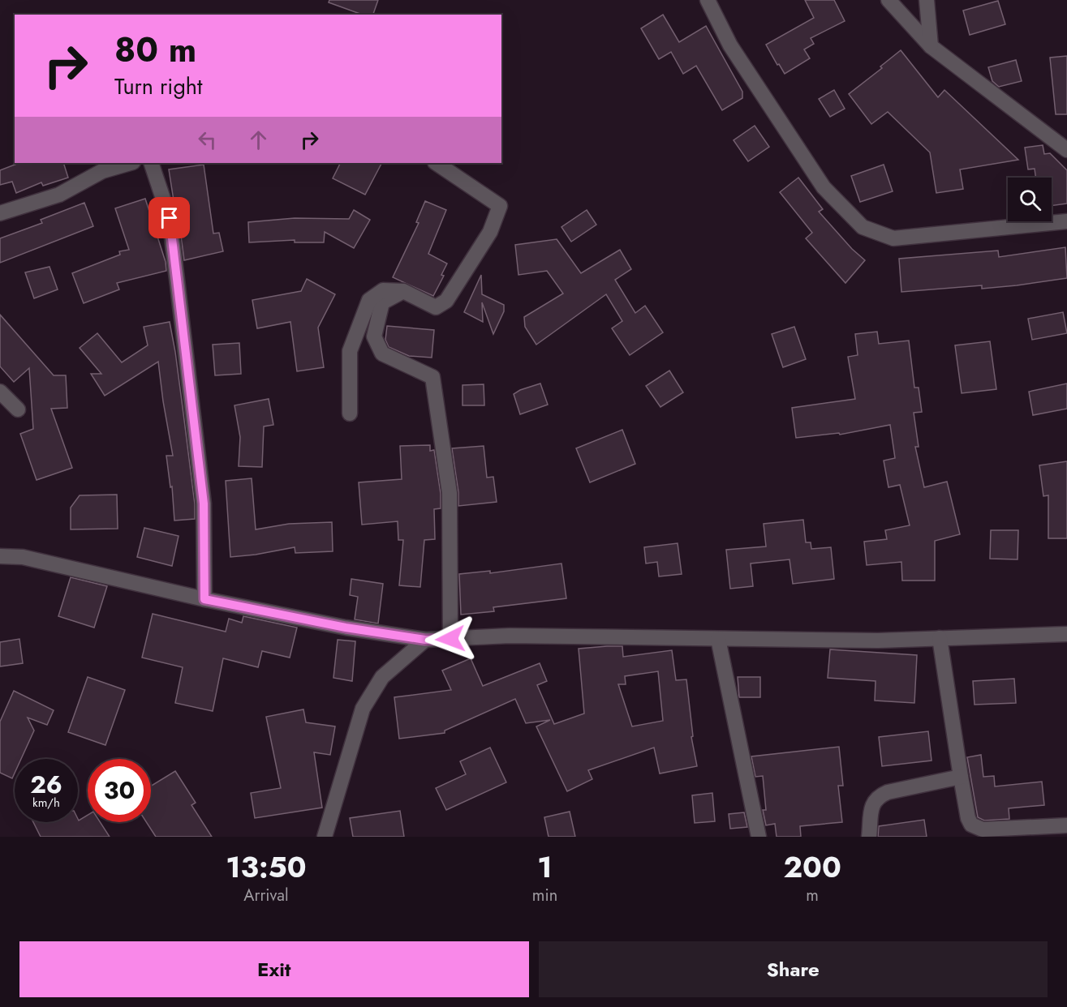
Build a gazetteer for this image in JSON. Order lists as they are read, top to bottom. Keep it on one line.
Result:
{"page":{"turn":["80 m","Turn right"],"speed":"26 km/h","limit":"30","eta":["13:50","Arrival","1","min","200","m"],"buttons":["Exit","Share"]}}
